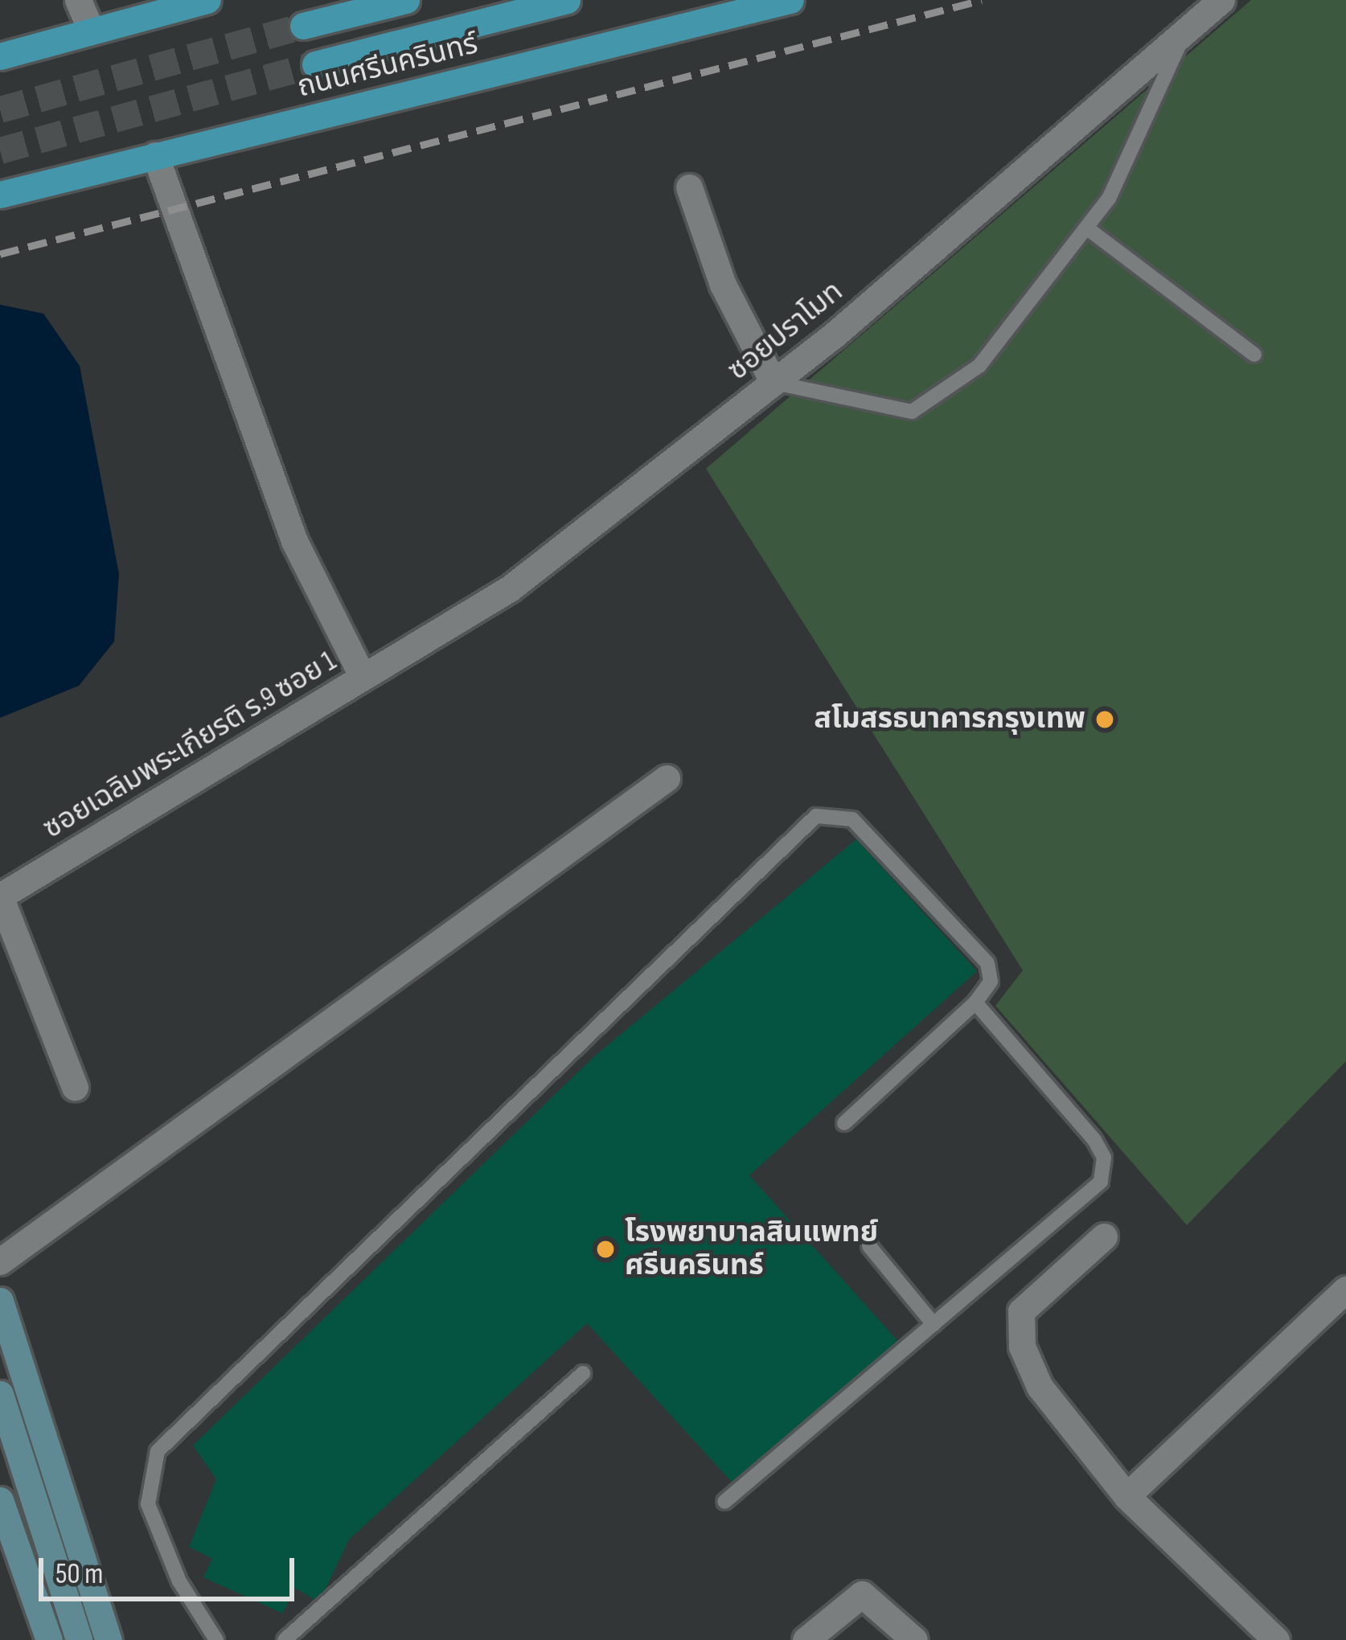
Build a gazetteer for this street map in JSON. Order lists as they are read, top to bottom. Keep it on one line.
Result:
{"streets":{"main road":["ถนนศรีนครินทร์"],"street":["ซอยปราโมท","ซอยเฉลิมพระเกียรติ ร.9 ซอย 1"]},"crossings":[["ซอยปราโมท","ซอยเฉลิมพระเกียรติ ร.9 ซอย 1"]],"places":["สโมสรธนาคารกรุงเทพ","โรงพยาบาลสินแพทย์ ศรีนครินทร์"],"scale_bar":"50 m"}
